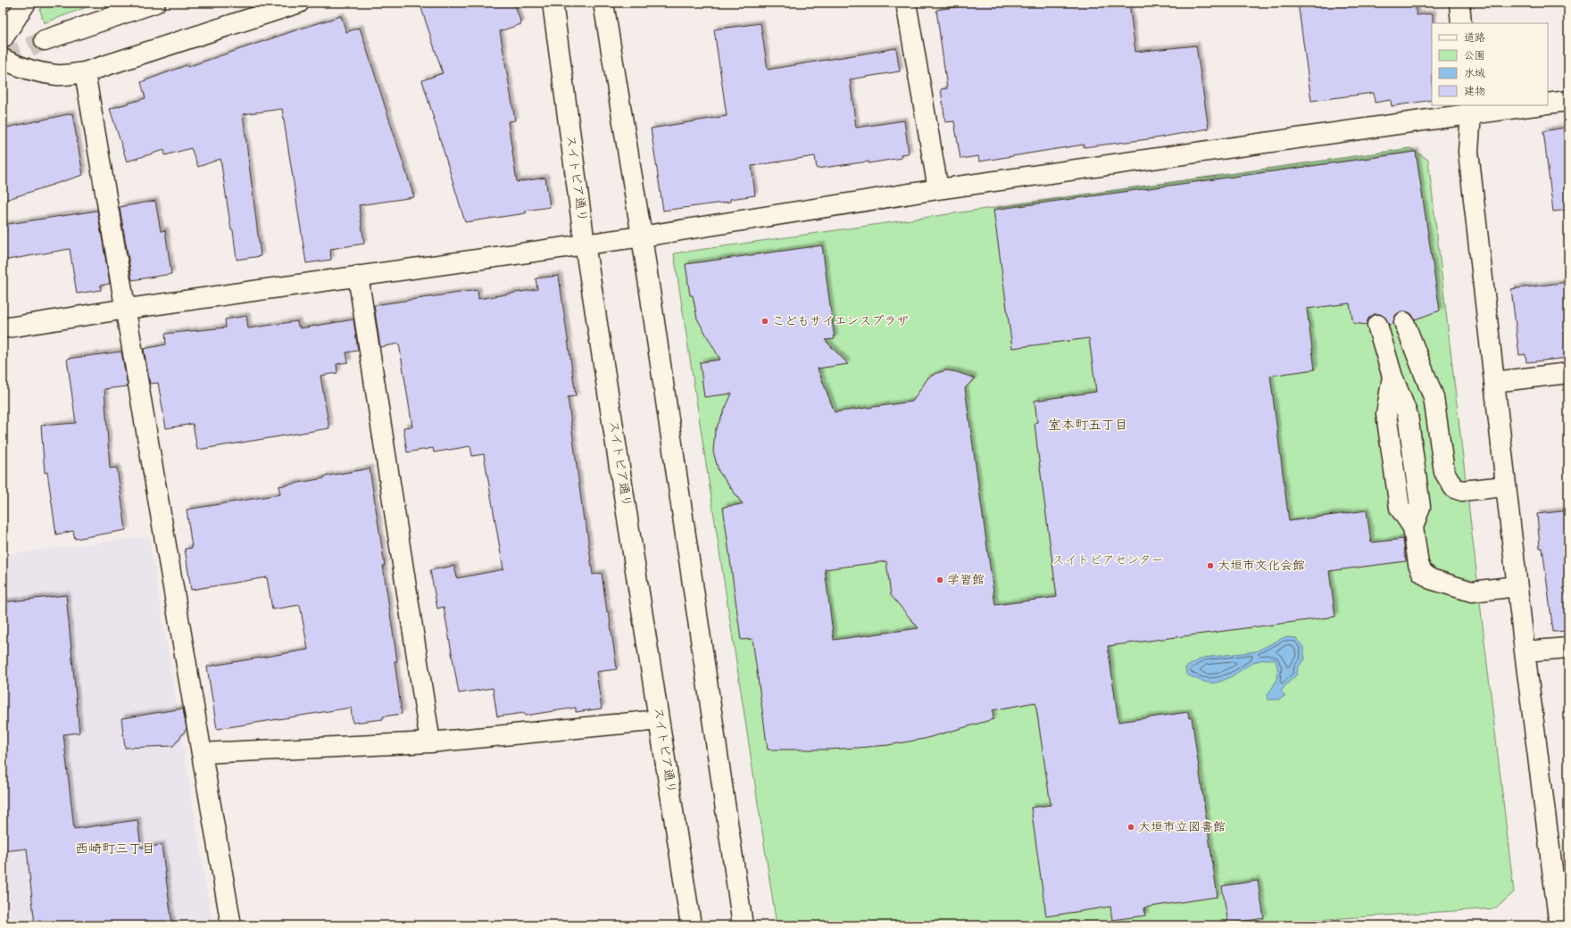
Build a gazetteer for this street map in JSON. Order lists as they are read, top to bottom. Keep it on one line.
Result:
{"streets":{"street":["スイトピア通り"]},"districts":["室本町五丁目","西崎町三丁目"],"parks":["スイトピアセンター"],"places":["こどもサイエンスプラザ","大垣市文化会館","学習館","大垣市立図書館"],"legend":["道路","公園","水域","建物"]}
